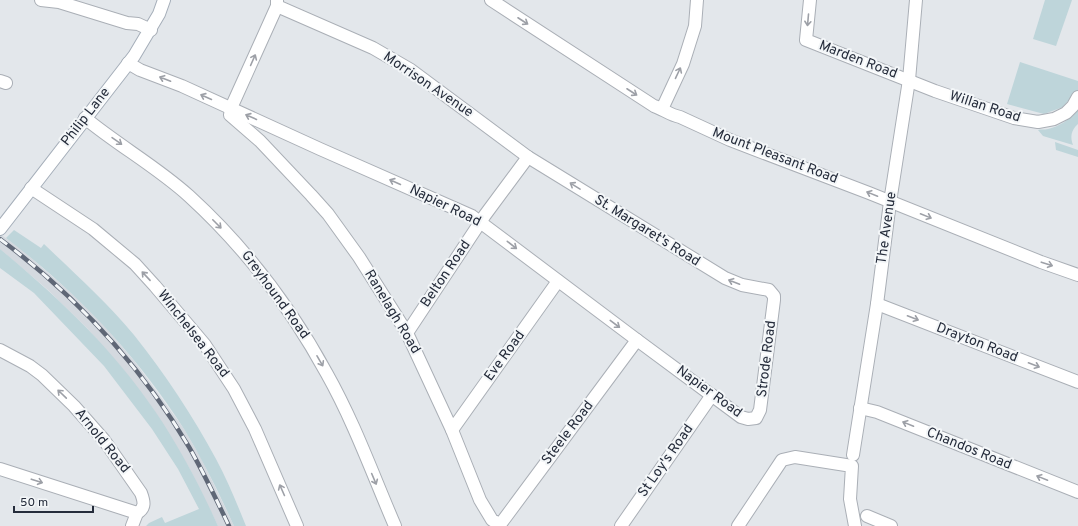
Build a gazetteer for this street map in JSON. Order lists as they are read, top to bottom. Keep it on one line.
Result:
{"streets":{"street":["Marden Road","Morrison Avenue","Willan Road","Philip Lane","Mount Pleasant Road","Napier Road","The Avenue","St. Margaret's Road","Belton Road","Greyhound Road","Ranelagh Road","Winchelsea Road","Drayton Road","Eve Road","Strode Road","Steele Road","Arnold Road","Chandos Road","St Loy's Road"]},"crossings":[["Marden Road","Willan Road"],["Marden Road","The Avenue"],["Morrison Avenue","St. Margaret's Road"],["Morrison Avenue","Belton Road"],["Willan Road","The Avenue"],["Philip Lane","Napier Road"],["Philip Lane","Greyhound Road"],["Philip Lane","Winchelsea Road"],["Mount Pleasant Road","The Avenue"],["Napier Road","Belton Road"],["Napier Road","Ranelagh Road"],["Napier Road","Eve Road"],["Napier Road","Strode Road"],["Napier Road","Steele Road"],["Napier Road","St Loy's Road"],["The Avenue","Drayton Road"],["The Avenue","Chandos Road"],["St. Margaret's Road","Belton Road"],["St. Margaret's Road","Strode Road"],["Belton Road","Ranelagh Road"],["Ranelagh Road","Eve Road"],["Ranelagh Road","Steele Road"]],"one_way":["Marden Road","St. Margaret's Road","Greyhound Road","Winchelsea Road","Drayton Road","Arnold Road","Chandos Road"],"scale_bar":"50 m"}
